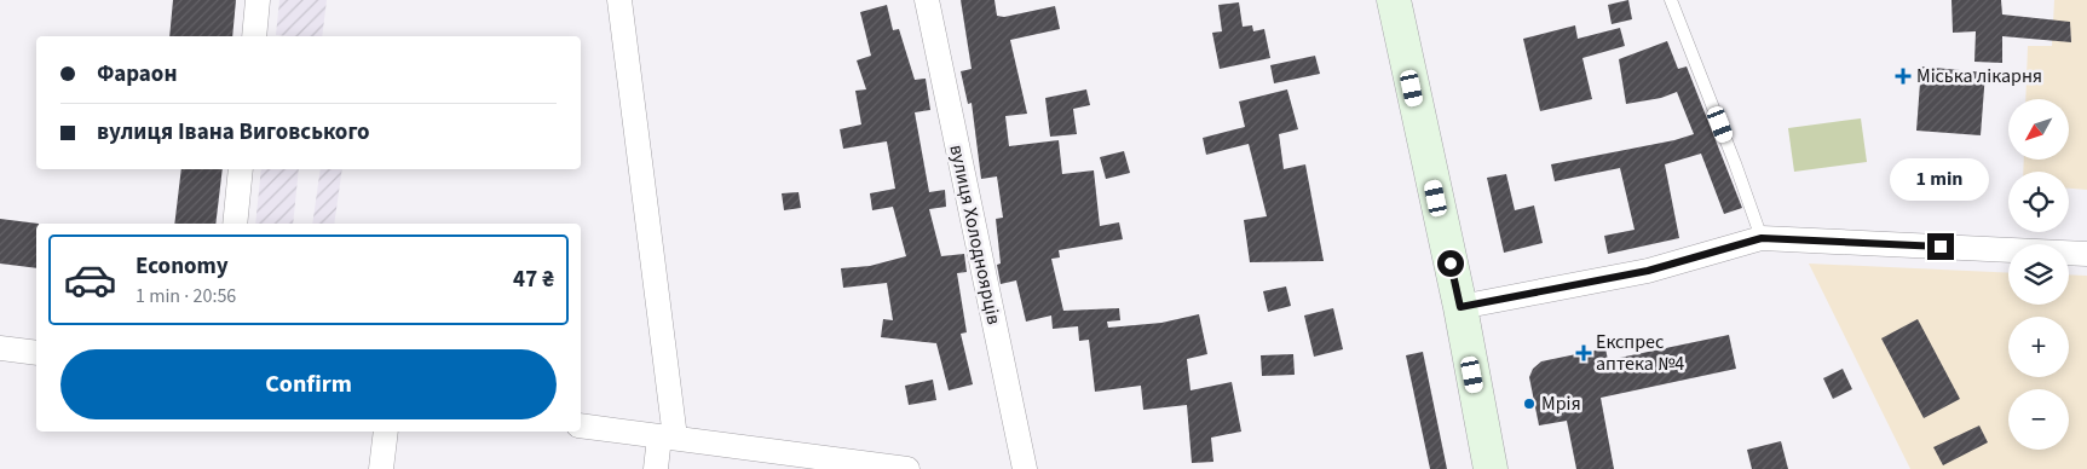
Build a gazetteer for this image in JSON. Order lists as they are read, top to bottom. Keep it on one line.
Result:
{"streets":{"street":["вулиця Холодноярців"]},"places":{"health":["Міська лікарня","Експрес аптека №4"],"other":["Мрія"]},"north":"bottom left","page":{"banner":["Фараон","вулиця Івана Виговського"],"map_buttons":["+","−"],"bubble":"1 min","list":[{"name":"Economy","note":"1 min · 20:56","value":"47 ₴"}],"buttons":"Confirm"}}
